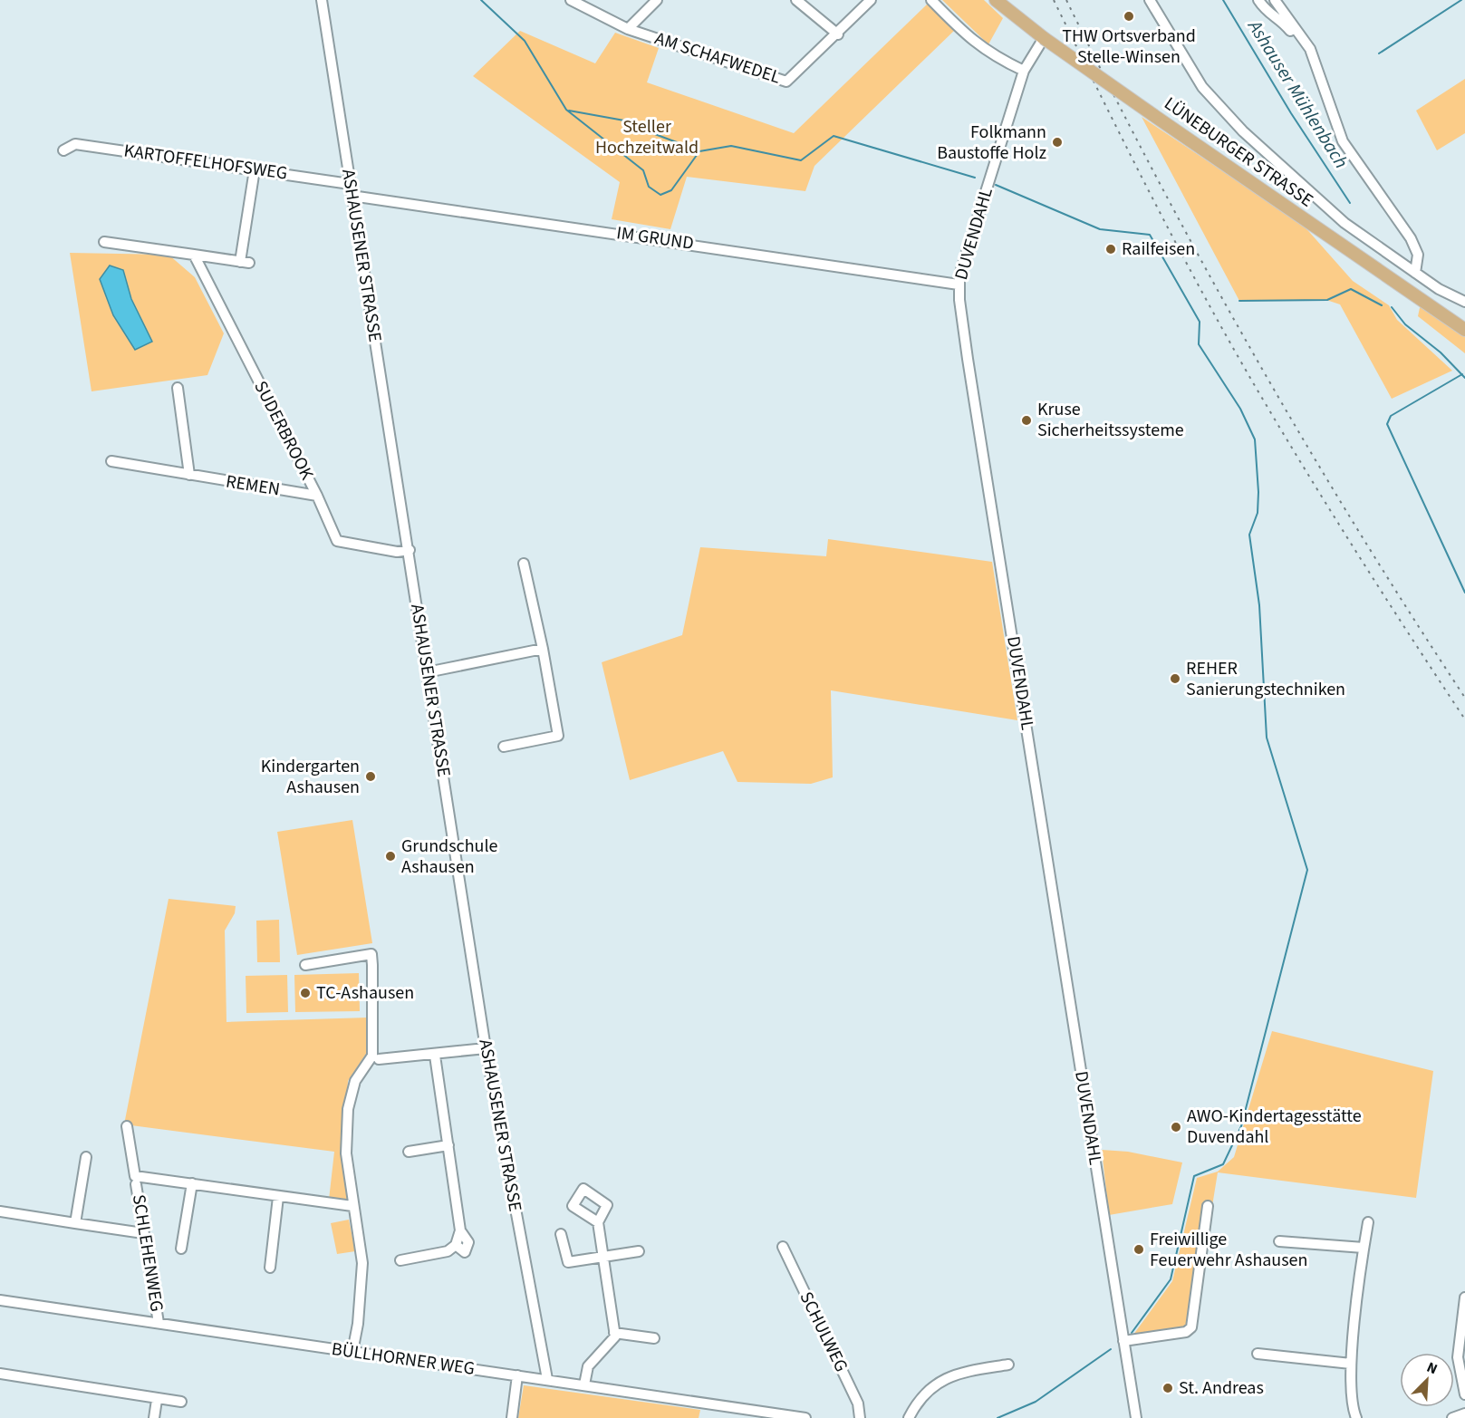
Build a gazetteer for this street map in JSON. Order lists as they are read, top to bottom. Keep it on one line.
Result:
{"streets":{"main road":["LÜNEBURGER STRASSE"],"street":["AM SCHAFWEDEL","KARTOFFELHOFSWEG","DUVENDAHL","IM GRUND","ASHAUSENER STRASSE","SUDERBROOK","REMEN","SCHLEHENWEG","SCHULWEG","BÜLLHORNER WEG"]},"crossings":[["LÜNEBURGER STRASSE","DUVENDAHL"],["KARTOFFELHOFSWEG","ASHAUSENER STRASSE"],["DUVENDAHL","IM GRUND"],["IM GRUND","ASHAUSENER STRASSE"],["ASHAUSENER STRASSE","SUDERBROOK"],["ASHAUSENER STRASSE","BÜLLHORNER WEG"],["SUDERBROOK","REMEN"],["SCHLEHENWEG","BÜLLHORNER WEG"]],"water":["Ashauser Mühlenbach"],"parks":["Steller Hochzeitwald"],"places":["THW Ortsverband Stelle-Winsen","Folkmann Baustoffe Holz","Railfeisen","Kruse Sicherheitssysteme","REHER Sanierungstechniken","Kindergarten Ashausen","Grundschule Ashausen","TC-Ashausen","AWO-Kindertagesstätte Duvendahl","Freiwillige Feuerwehr Ashausen","St. Andreas"],"north":"top right"}
